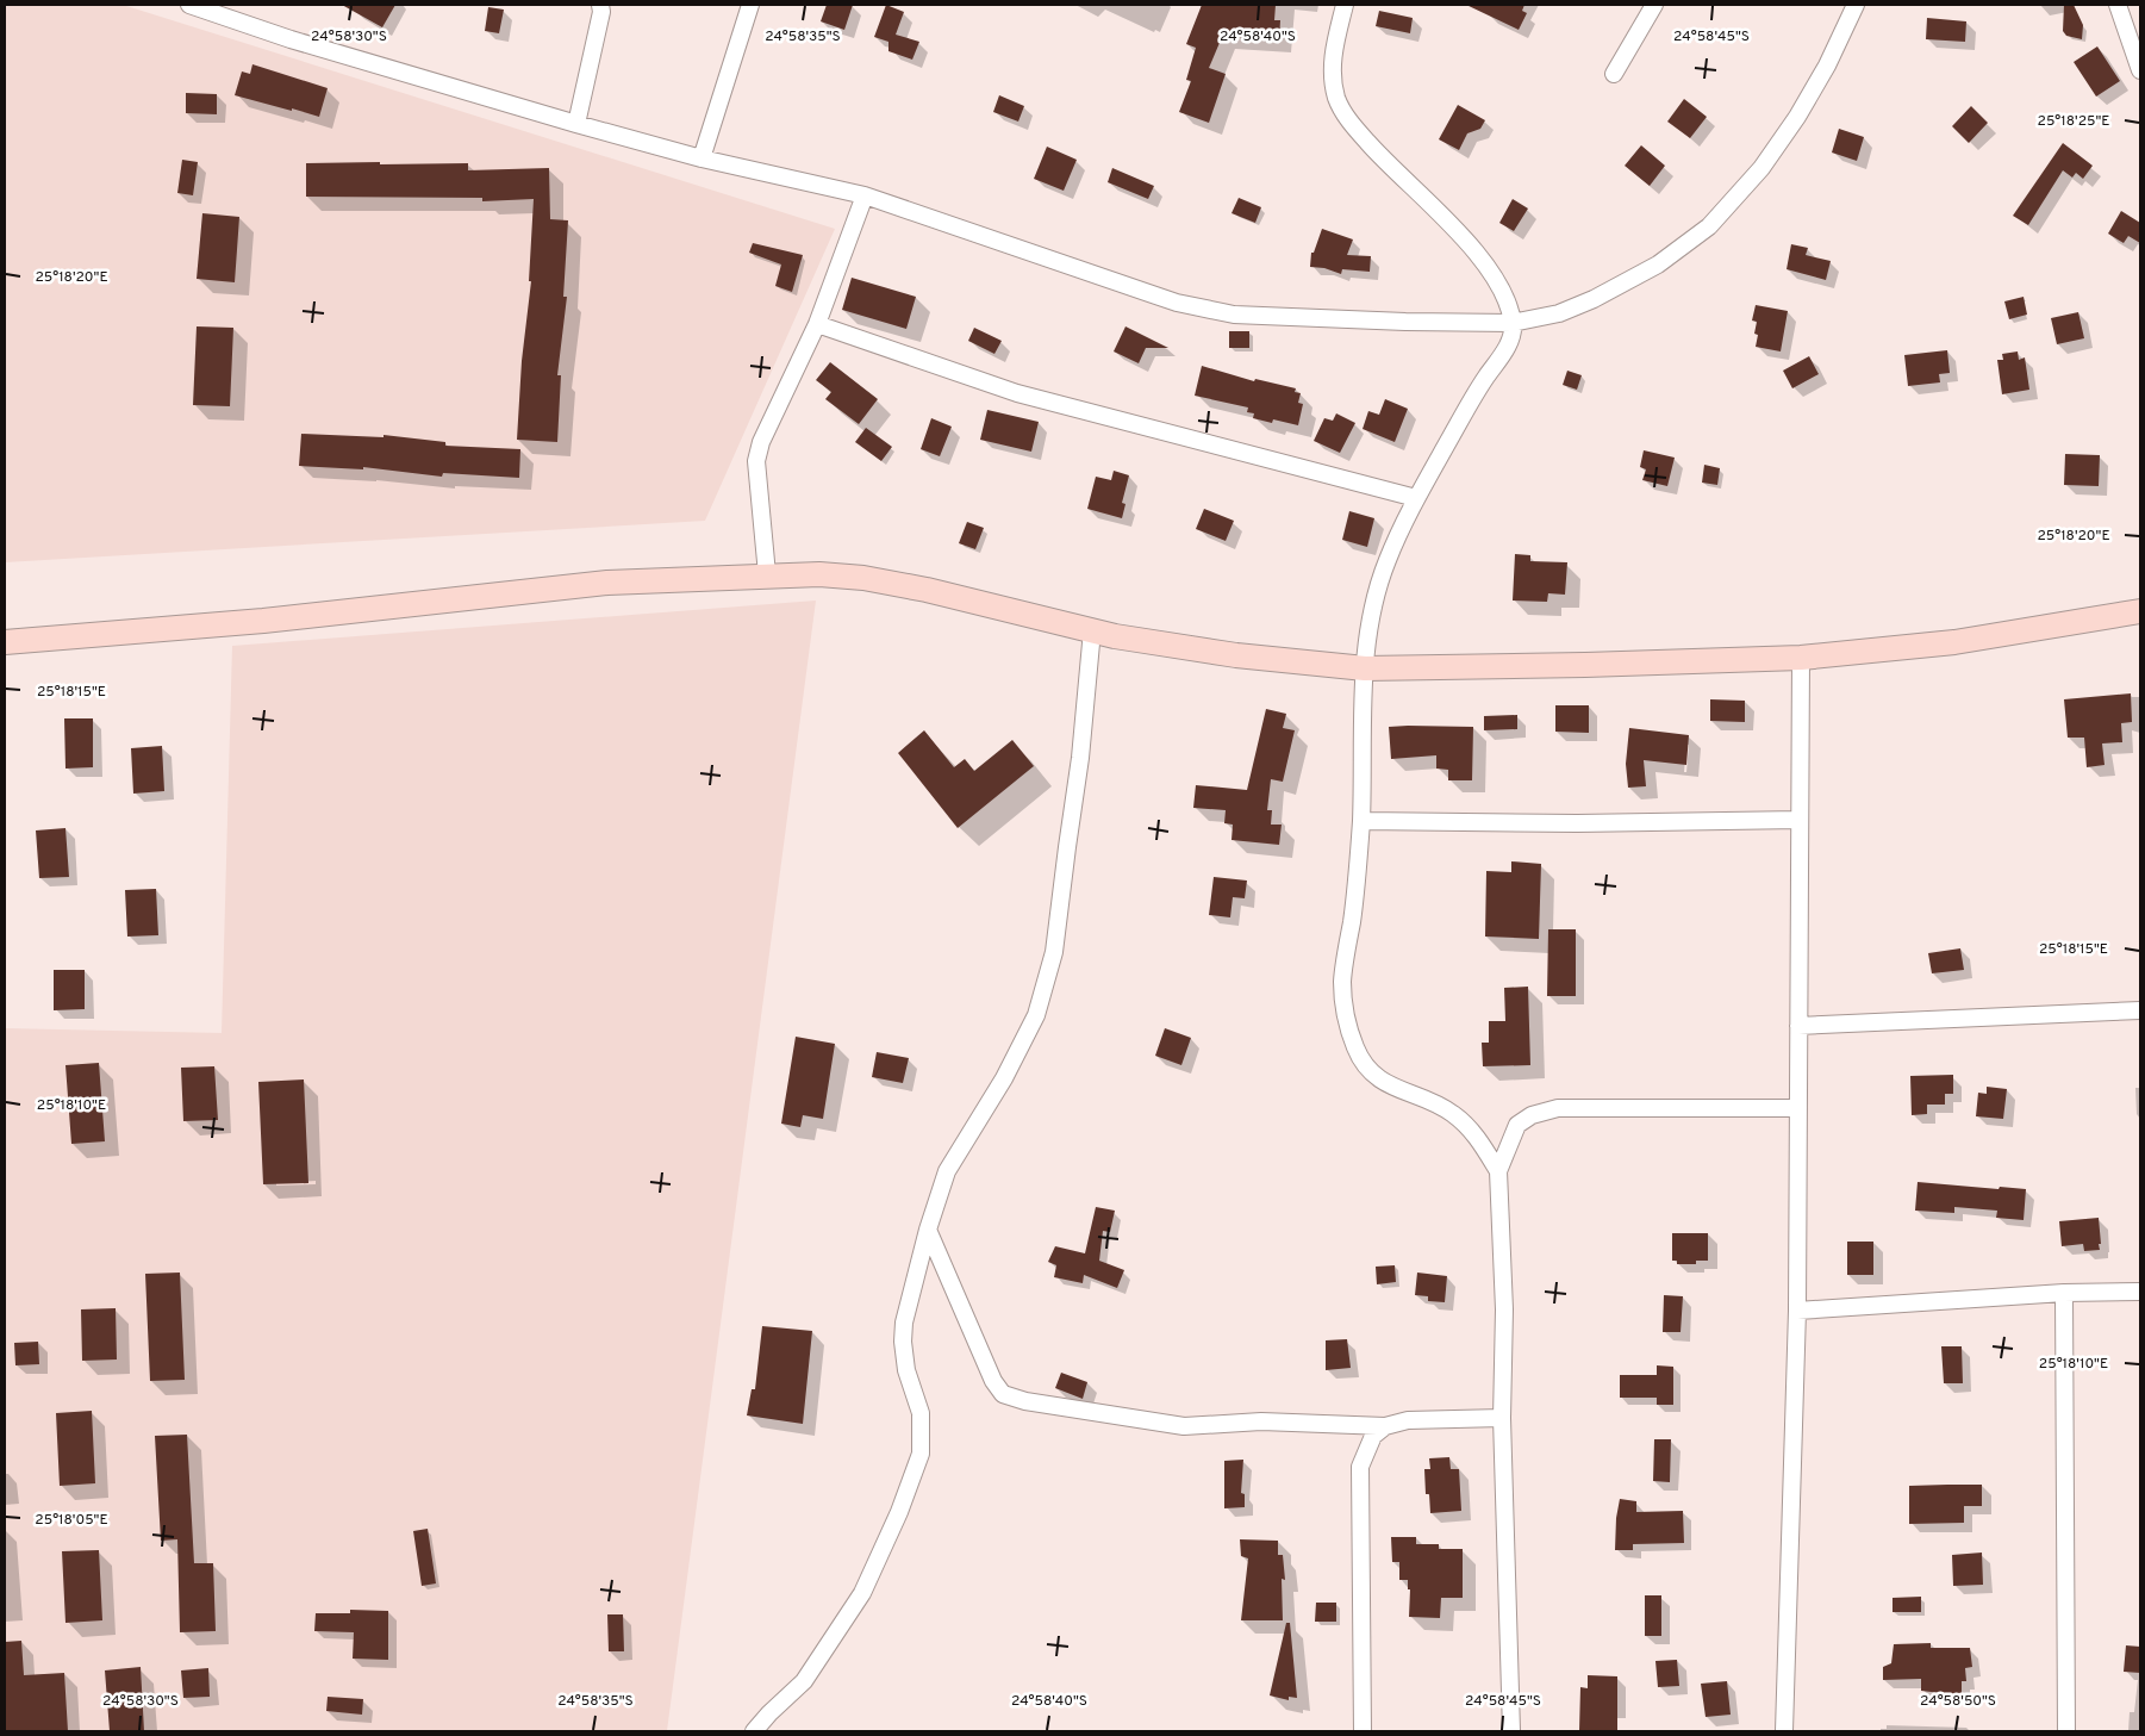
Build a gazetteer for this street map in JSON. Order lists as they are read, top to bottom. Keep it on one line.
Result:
{"coordinates":["24°58'30\"S","24°58'35\"S","24°58'40\"S","24°58'45\"S","25°18'25\"E","25°18'20\"E","25°18'15\"E","25°18'10\"E","25°18'05\"E","24°58'50\"S"]}
